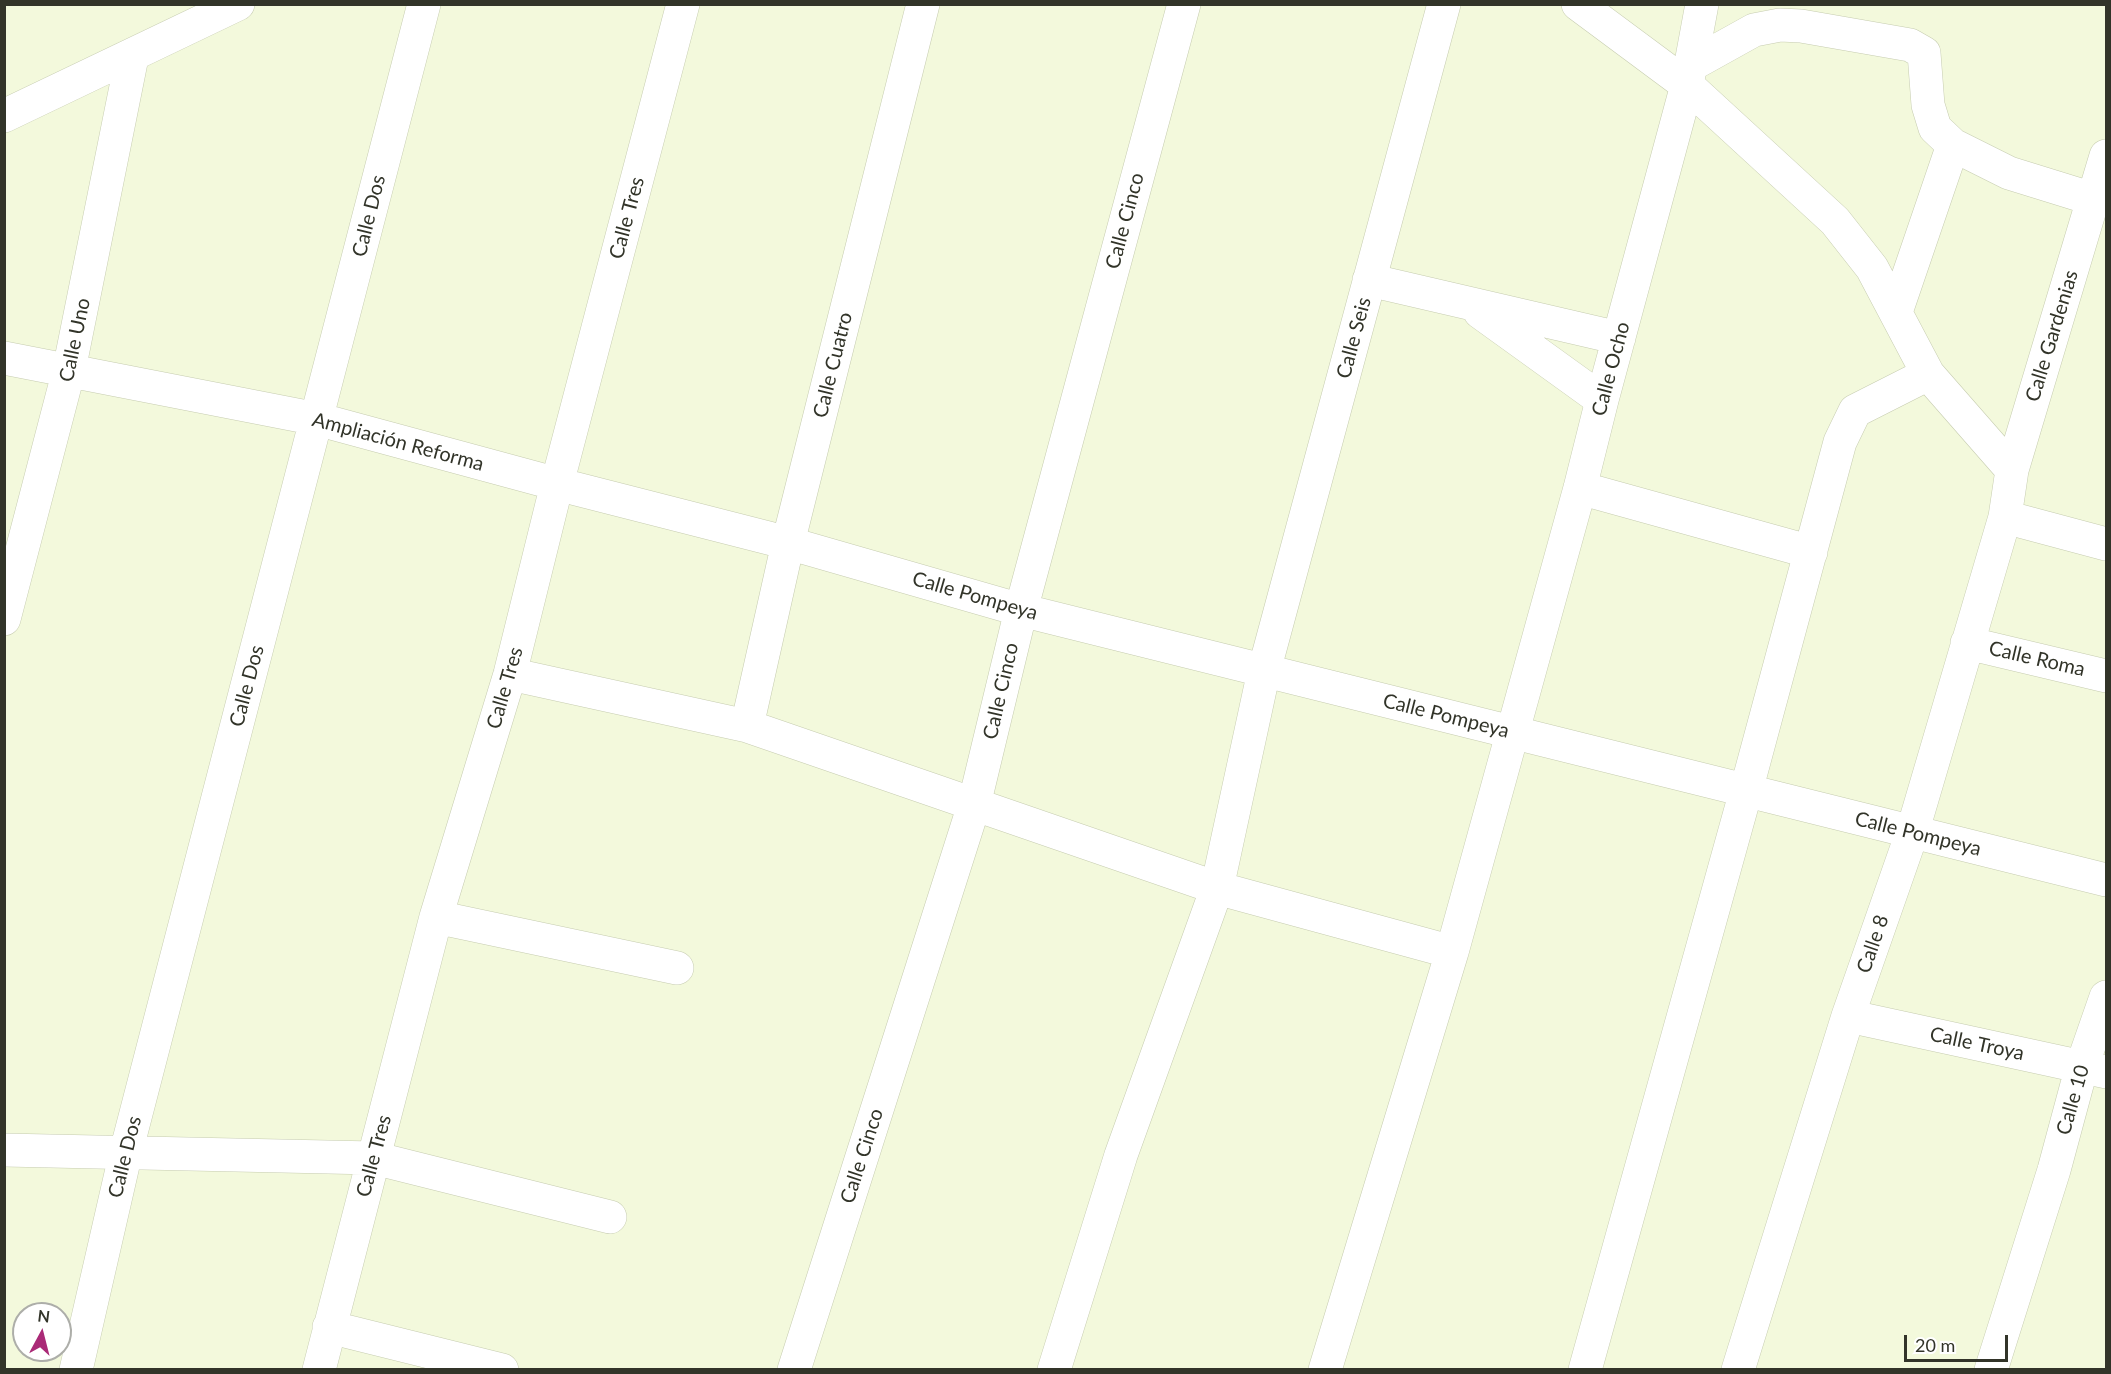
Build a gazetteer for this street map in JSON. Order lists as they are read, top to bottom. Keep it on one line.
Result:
{"streets":{"street":["Calle Dos","Calle Tres","Calle Cinco","Calle Gardenias","Calle Seis","Calle Uno","Calle Cuatro","Calle Ocho","Ampliación Reforma","Calle Pompeya","Calle Roma","Calle 8","Calle Troya","Calle 10"]},"crossings":[["Calle Dos","Ampliación Reforma"],["Calle Tres","Ampliación Reforma"],["Calle Cinco","Calle Pompeya"],["Calle Gardenias","Calle 8"],["Calle Seis","Calle Pompeya"],["Calle Uno","Ampliación Reforma"],["Calle Cuatro","Ampliación Reforma"],["Calle Cuatro","Calle Pompeya"],["Calle Ocho","Calle Pompeya"],["Ampliación Reforma","Calle Pompeya"],["Calle Pompeya","Calle 8"],["Calle Roma","Calle 8"],["Calle 8","Calle Troya"],["Calle Troya","Calle 10"]],"scale_bar":"20 m","north":"top"}
